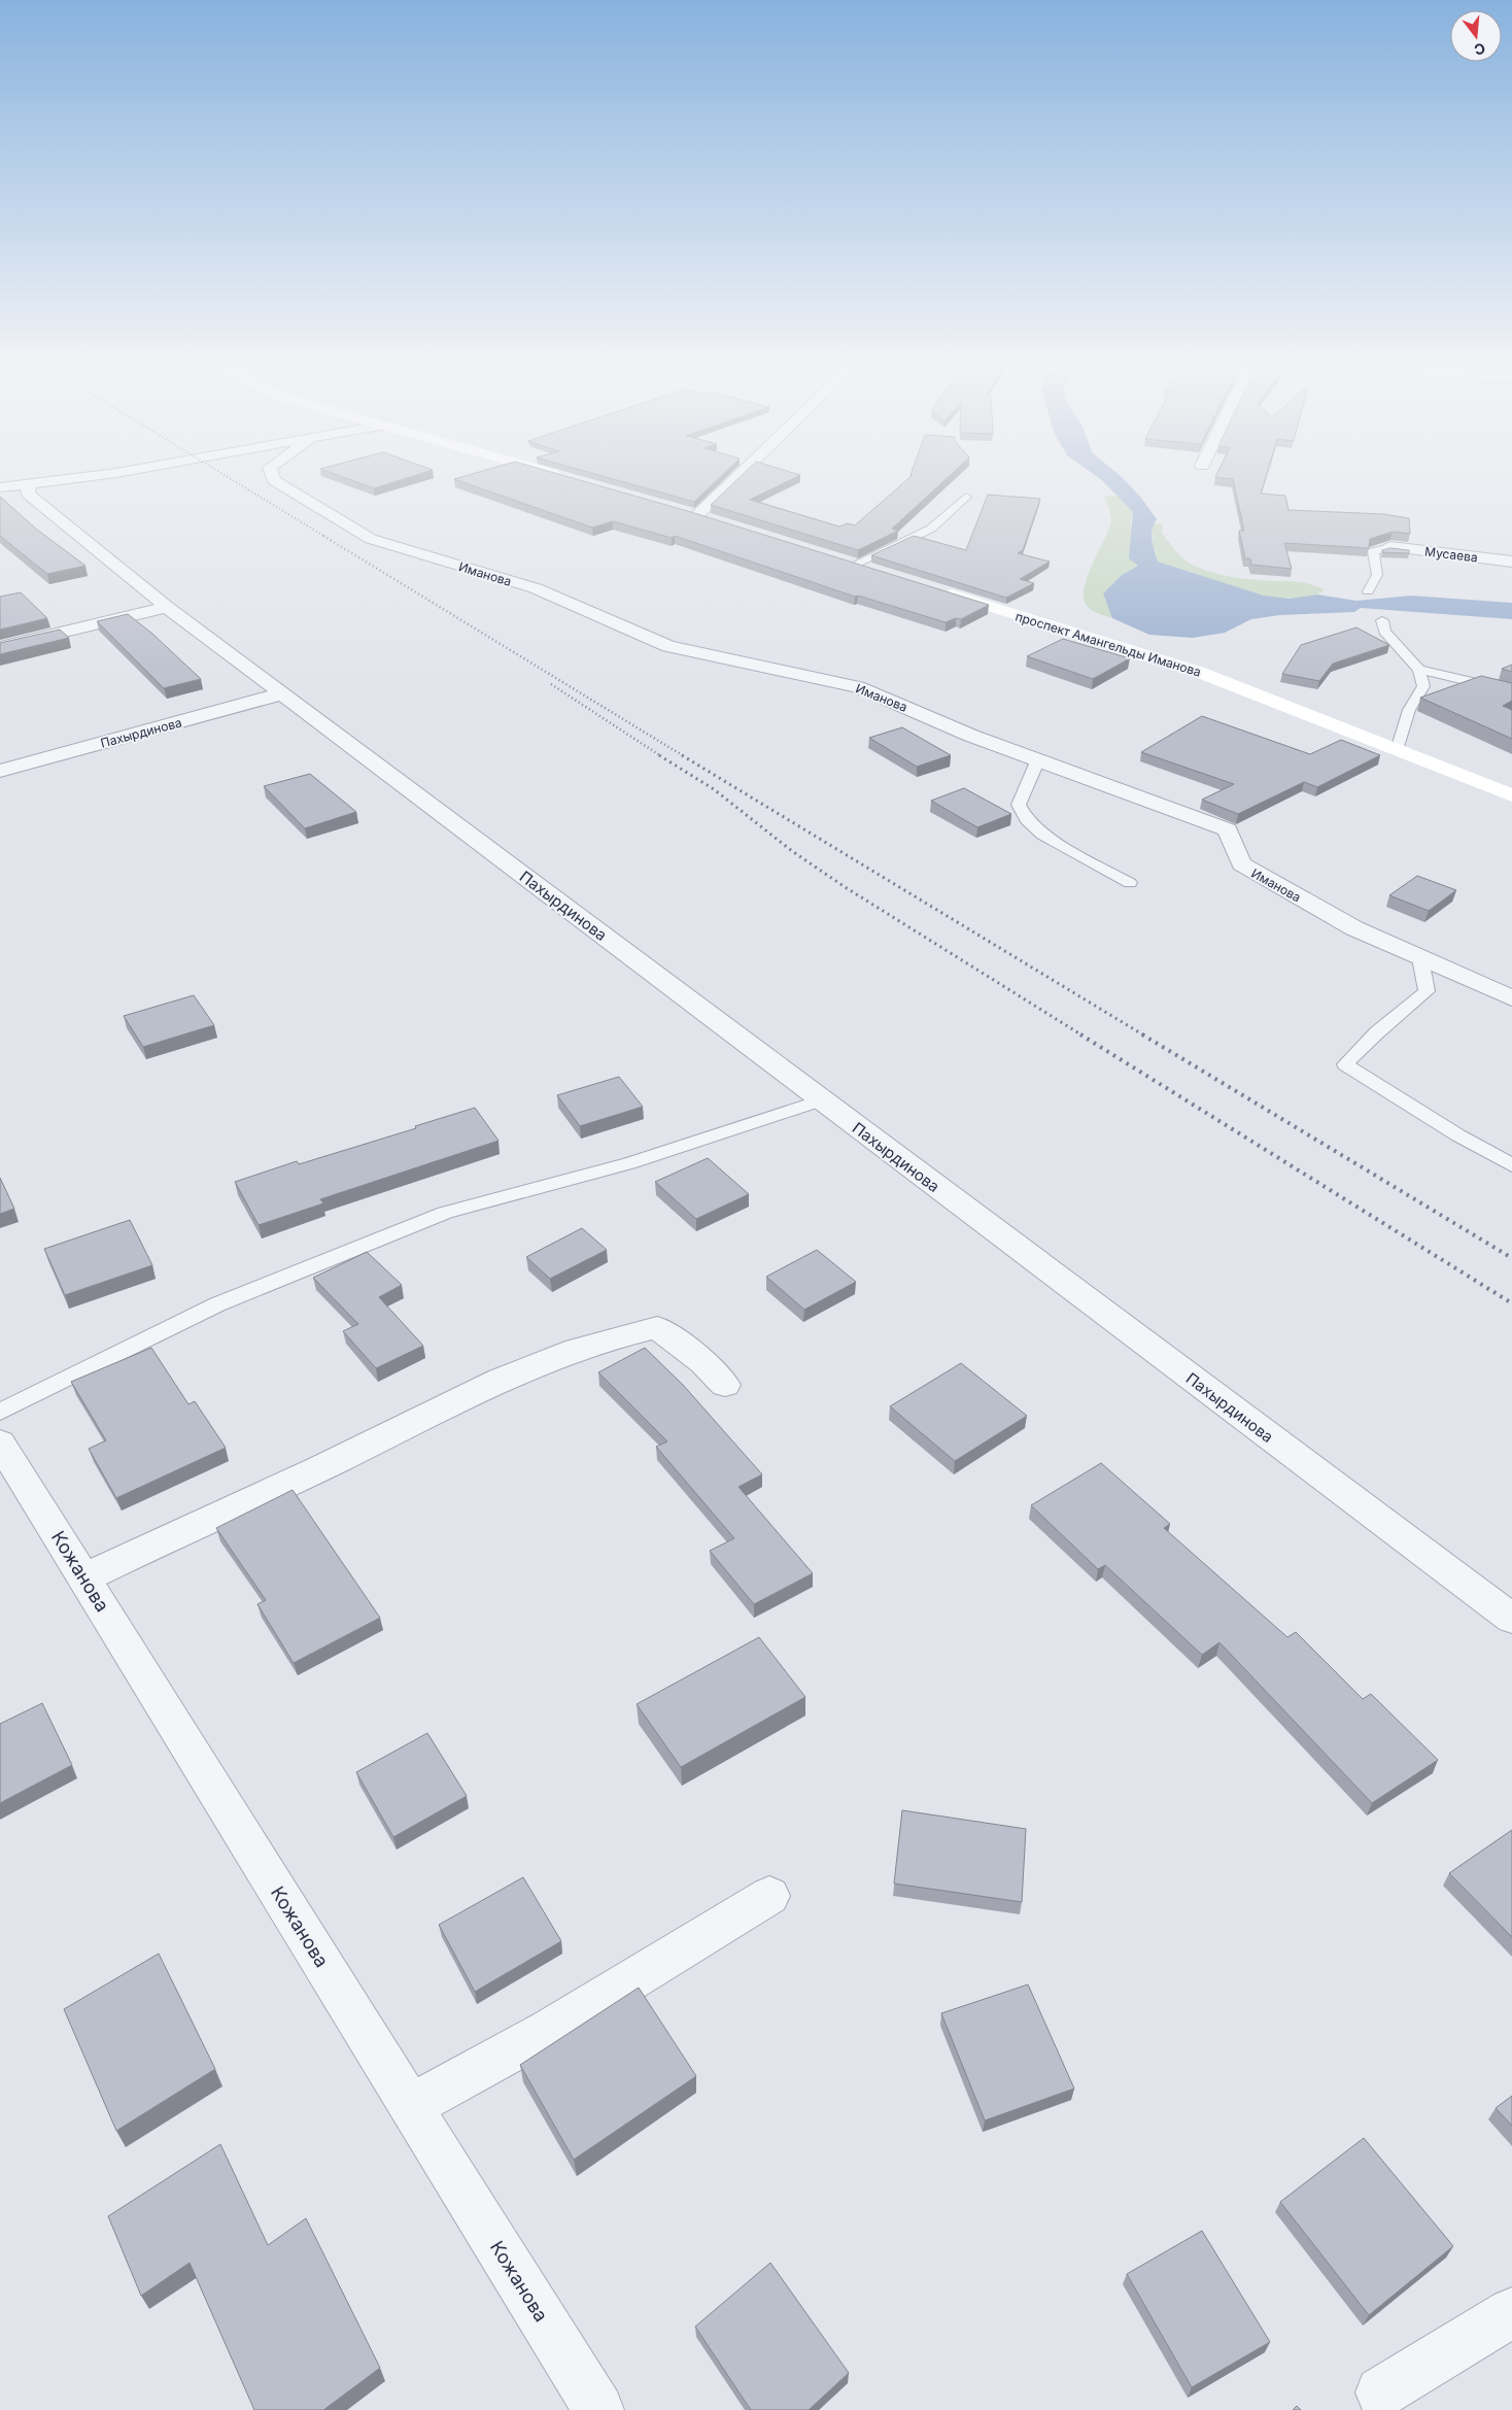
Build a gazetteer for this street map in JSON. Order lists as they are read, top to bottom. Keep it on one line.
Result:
{"streets":{"main road":["проспект Амангельды Иманова"],"street":["Мусаева","Иманова","Пахырдинова","Кожанова"]},"north":"bottom"}
